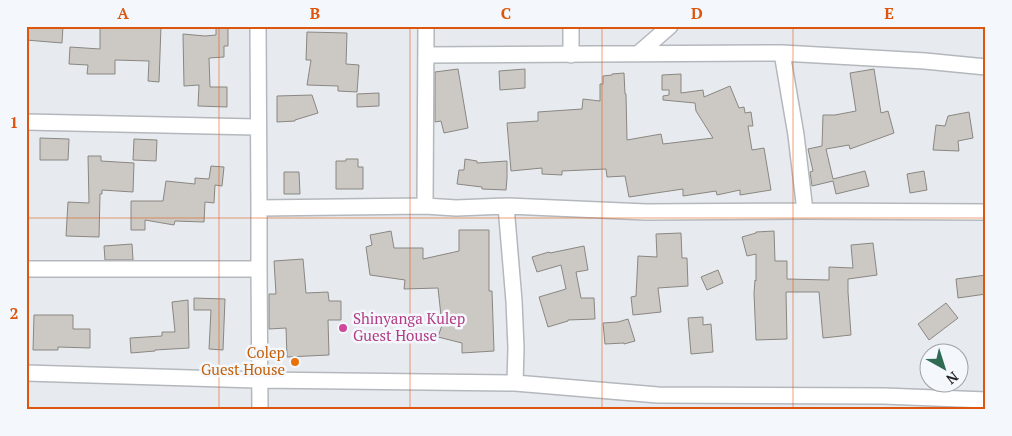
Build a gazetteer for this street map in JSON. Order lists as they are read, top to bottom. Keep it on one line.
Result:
{"places":["Shinyanga Kulep Guest House","Colep Guest House"],"north":"bottom right","grid":{"columns":["A","B","C","D","E"],"rows":["1","2"]}}
